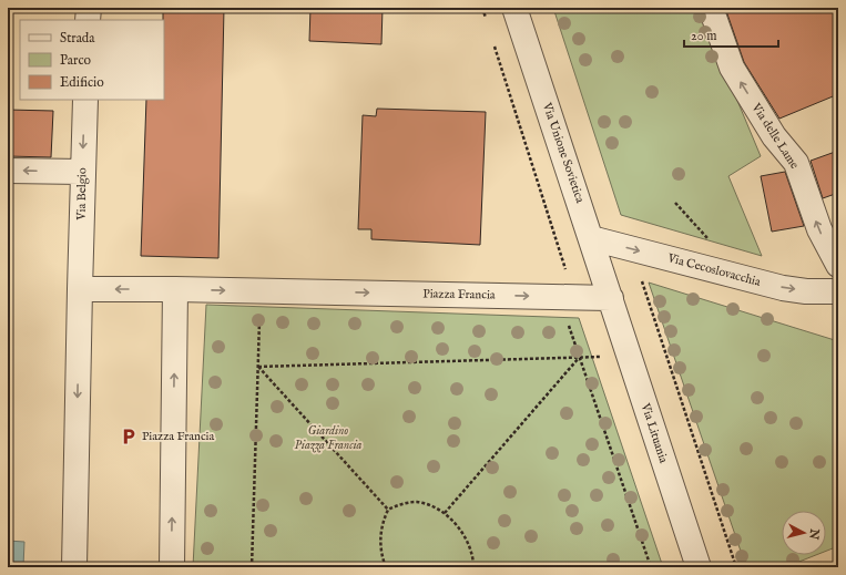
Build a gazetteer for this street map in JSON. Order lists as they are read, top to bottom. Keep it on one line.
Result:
{"streets":{"street":["Via delle Lame","Via Unione Sovietica","Via Belgio","Via Cecoslovacchia","Piazza Francia","Via Lituania"]},"crossings":[["Via Unione Sovietica","Via Cecoslovacchia"],["Via Unione Sovietica","Piazza Francia"],["Via Unione Sovietica","Via Lituania"],["Via Belgio","Piazza Francia"],["Piazza Francia","Via Lituania"]],"one_way":["Via delle Lame","Via Belgio","Via Cecoslovacchia"],"parks":["Giardino Piazza Francia"],"places":{"parking":["Piazza Francia"]},"legend":["Strada","Parco","Edificio"],"scale_bar":"20 m","north":"right"}
